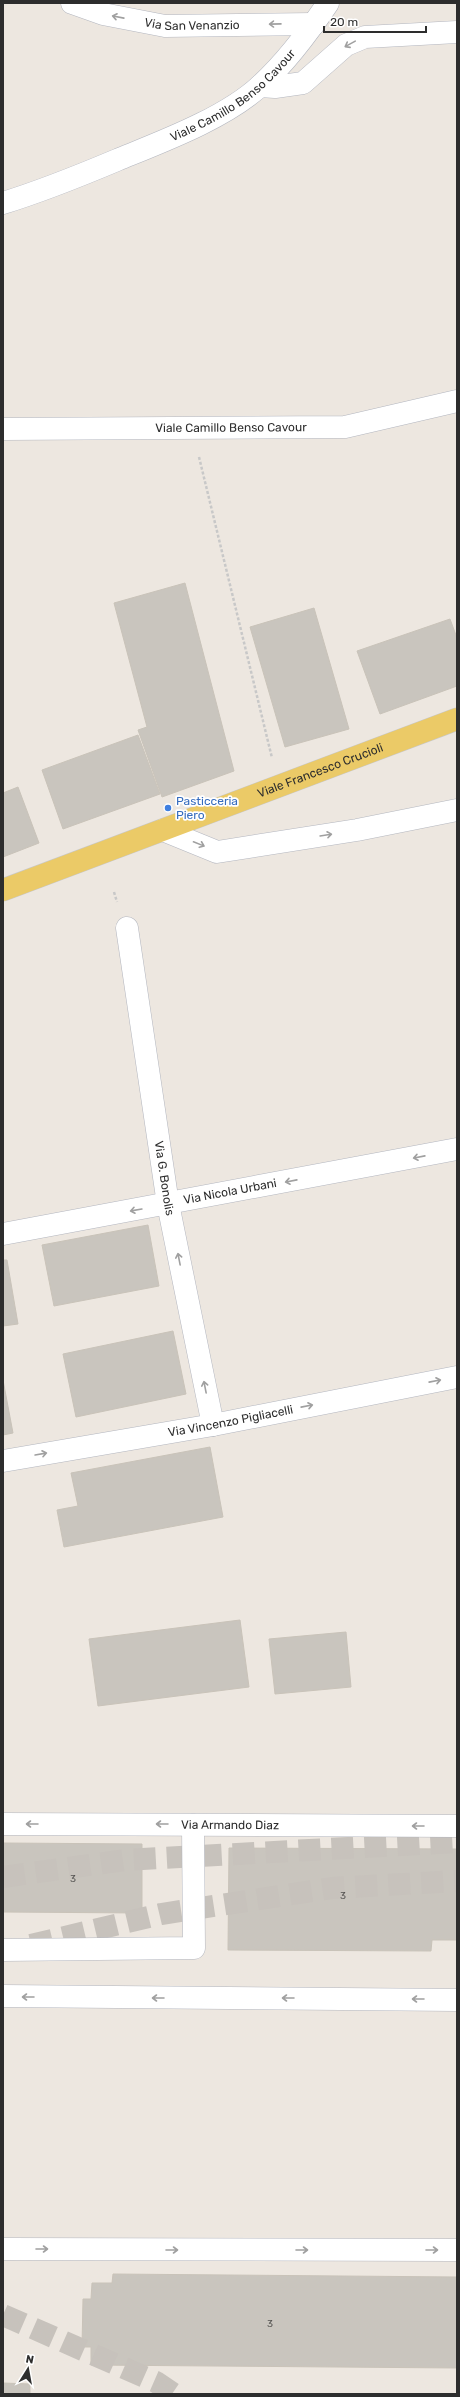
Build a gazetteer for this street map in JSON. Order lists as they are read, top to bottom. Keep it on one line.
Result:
{"streets":{"main road":["Viale Francesco Crucioli"],"street":["Via San Venanzio","Viale Camillo Benso Cavour","Via G. Bonolis","Via Nicola Urbani","Via Vincenzo Pigliacelli","Via Armando Diaz"]},"crossings":[["Via San Venanzio","Viale Camillo Benso Cavour"],["Via G. Bonolis","Via Nicola Urbani"],["Via G. Bonolis","Via Vincenzo Pigliacelli"]],"one_way":["Via San Venanzio","Via G. Bonolis","Via Nicola Urbani","Via Vincenzo Pigliacelli"],"places":["Pasticceria Piero"],"house_numbers":["3","3","3"],"scale_bar":"20 m","north":"top"}
